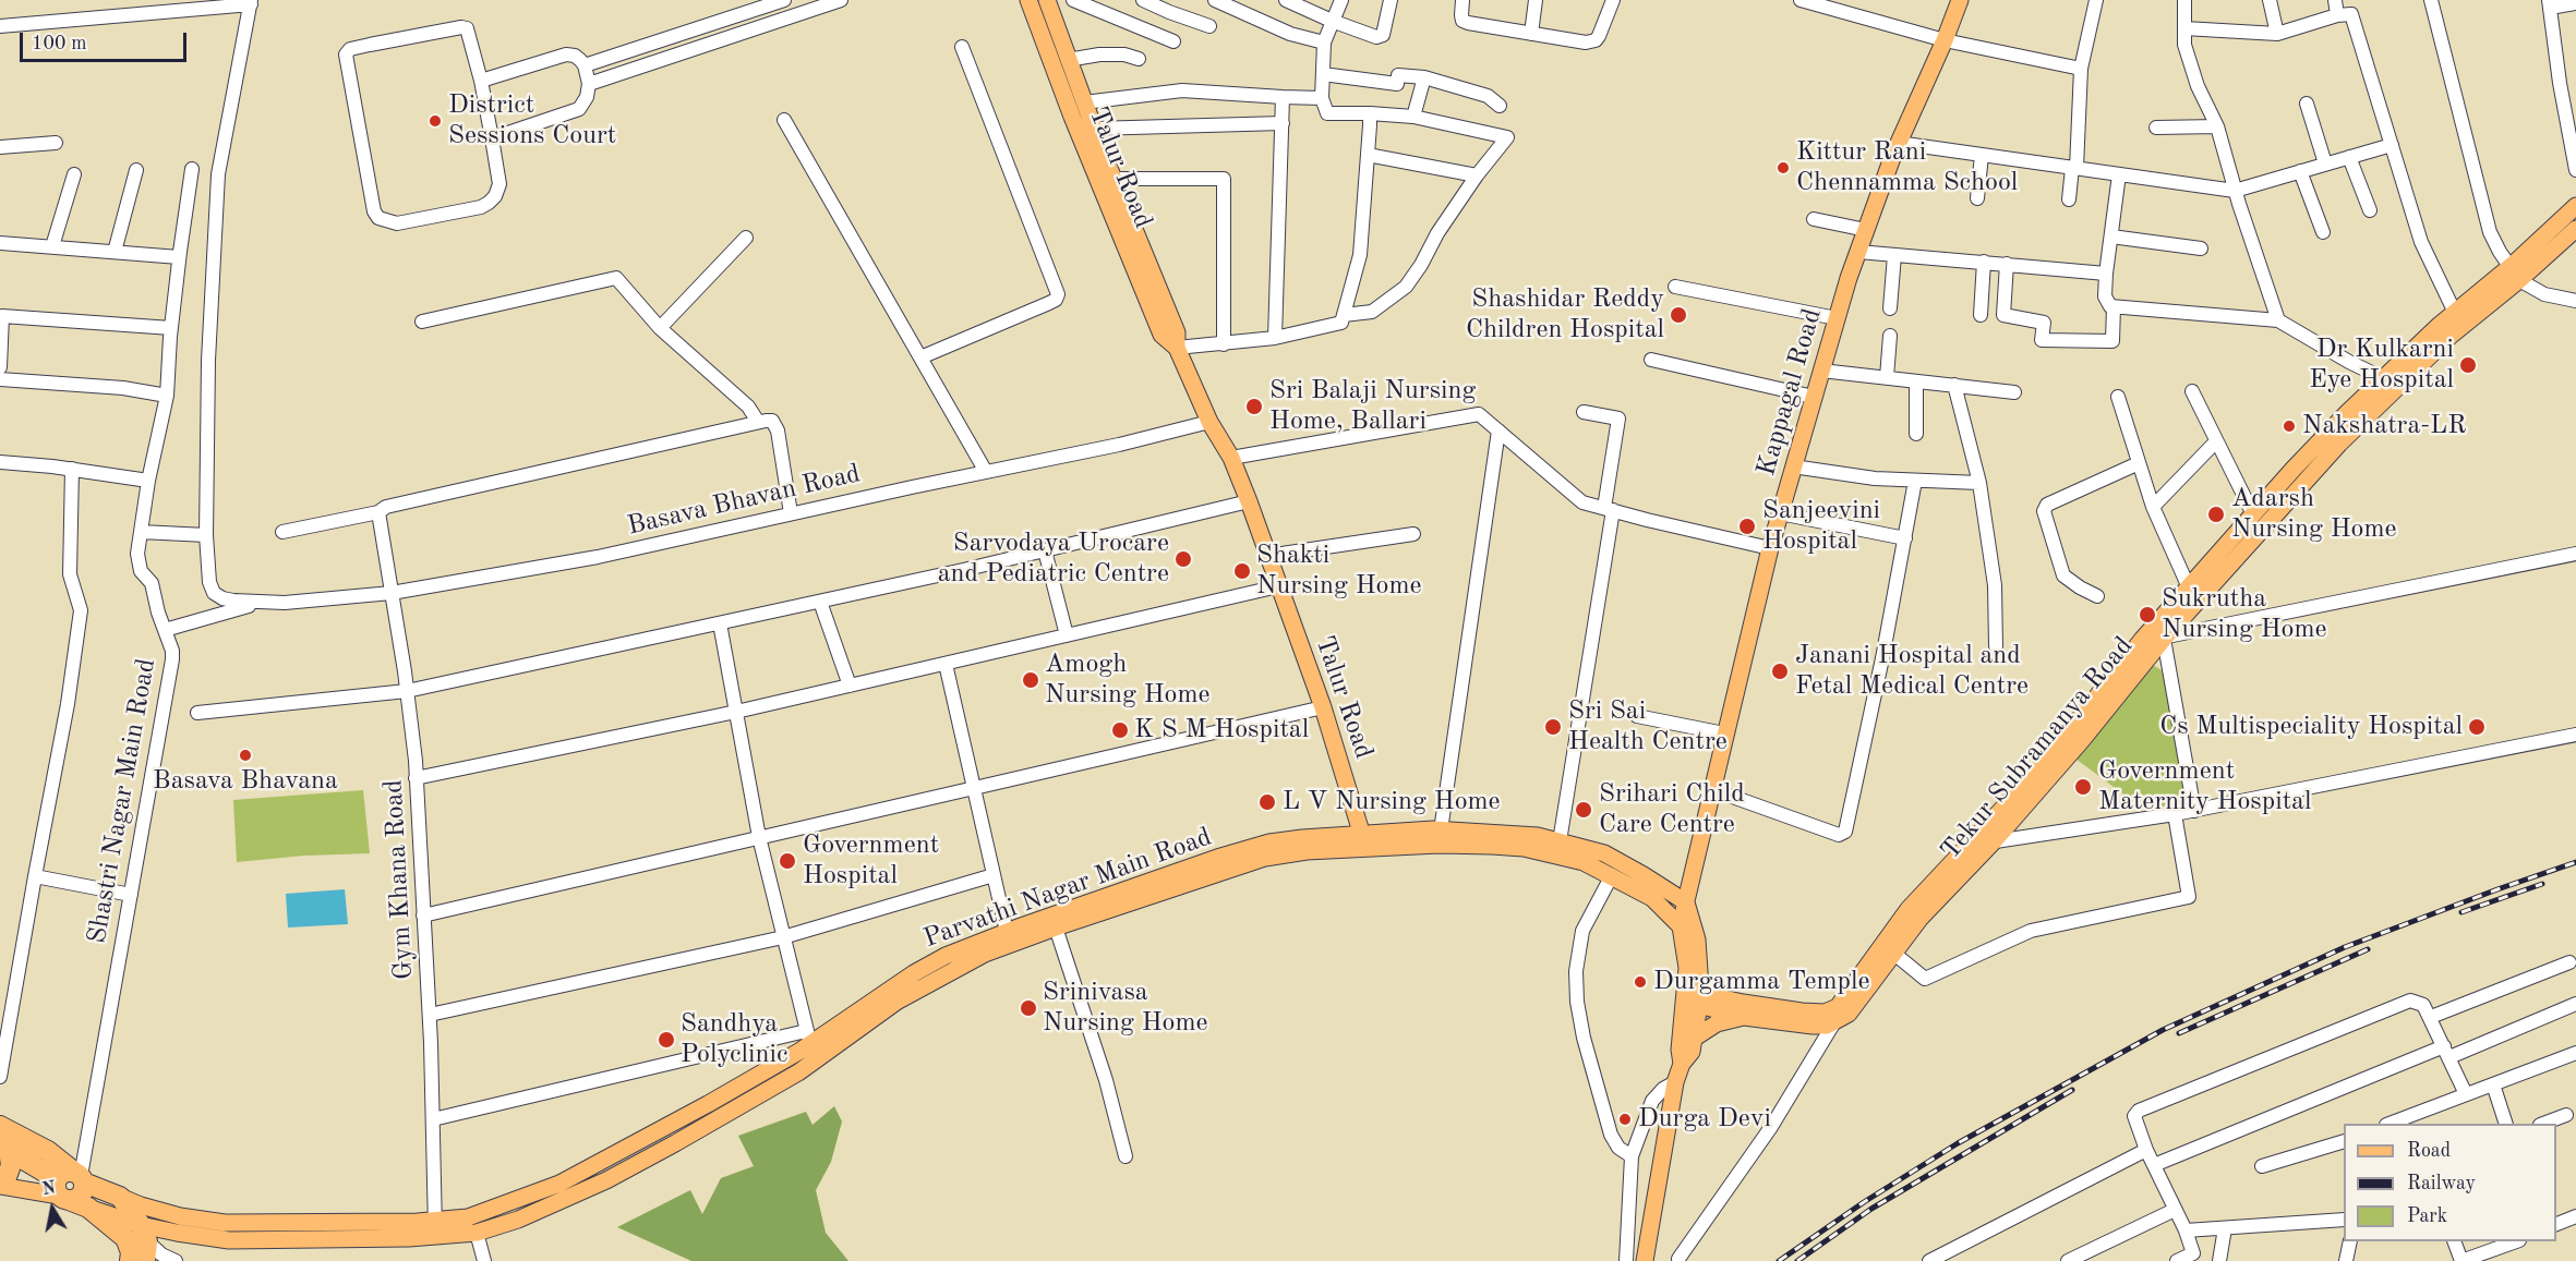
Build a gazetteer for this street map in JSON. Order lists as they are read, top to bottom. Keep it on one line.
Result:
{"streets":{"main road":["Talur Road","Kappagal Road","Tekur Subramanya Road","Parvathi Nagar Main Road"],"street":["Basava Bhavan Road","Shastri Nagar Main Road","Gym Khana Road"]},"crossings":[["Talur Road","Basava Bhavan Road"],["Talur Road","Parvathi Nagar Main Road"],["Kappagal Road","Parvathi Nagar Main Road"],["Basava Bhavan Road","Gym Khana Road"],["Shastri Nagar Main Road","Parvathi Nagar Main Road"],["Gym Khana Road","Parvathi Nagar Main Road"]],"places":["District Sessions Court","Kittur Rani Chennamma School","Shashidar Reddy Children Hospital","Dr Kulkarni Eye Hospital","Sri Balaji Nursing Home, Ballari","Nakshatra-LR","Adarsh Nursing Home","Sanjeevini Hospital","Sarvodaya Urocare and Pediatric Centre","Shakti Nursing Home","Sukrutha Nursing Home","Janani Hospital and Fetal Medical Centre","Amogh Nursing Home","Sri Sai Health Centre","Cs Multispeciality Hospital","K S M Hospital","Basava Bhavana","Government Maternity Hospital","L V Nursing Home","Srihari Child Care Centre","Government Hospital","Durgamma Temple","Srinivasa Nursing Home","Sandhya Polyclinic","Durga Devi"],"legend":["Road","Railway","Park"],"scale_bar":"100 m","north":"top"}
